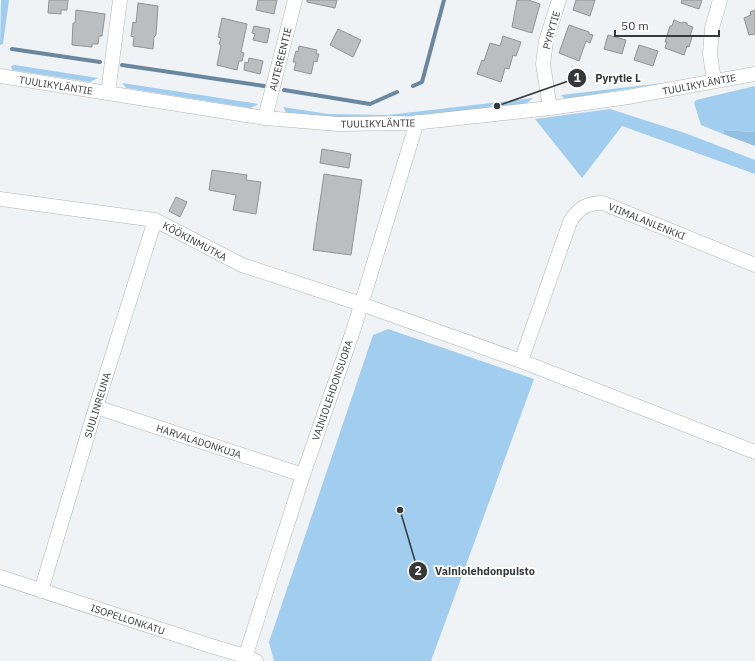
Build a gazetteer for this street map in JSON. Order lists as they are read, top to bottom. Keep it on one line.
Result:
{"streets":{"street":["PYRYTIE","AUTEREENTIE","TUULIKYLÄNTIE","VIIMALANLENKKI","KÖÖKINMUTKA","VAINIOLEHDONSUORA","SUULINREUNA","HARVALADONKUJA","ISOPELLONKATU"]},"crossings":[["PYRYTIE","TUULIKYLÄNTIE"],["AUTEREENTIE","TUULIKYLÄNTIE"],["TUULIKYLÄNTIE","VAINIOLEHDONSUORA"],["KÖÖKINMUTKA","VAINIOLEHDONSUORA"],["KÖÖKINMUTKA","SUULINREUNA"],["VAINIOLEHDONSUORA","HARVALADONKUJA"],["VAINIOLEHDONSUORA","ISOPELLONKATU"],["SUULINREUNA","HARVALADONKUJA"],["SUULINREUNA","ISOPELLONKATU"]],"places":["Pyrytie L","Vainiolehdonpuisto"],"scale_bar":"50 m"}
